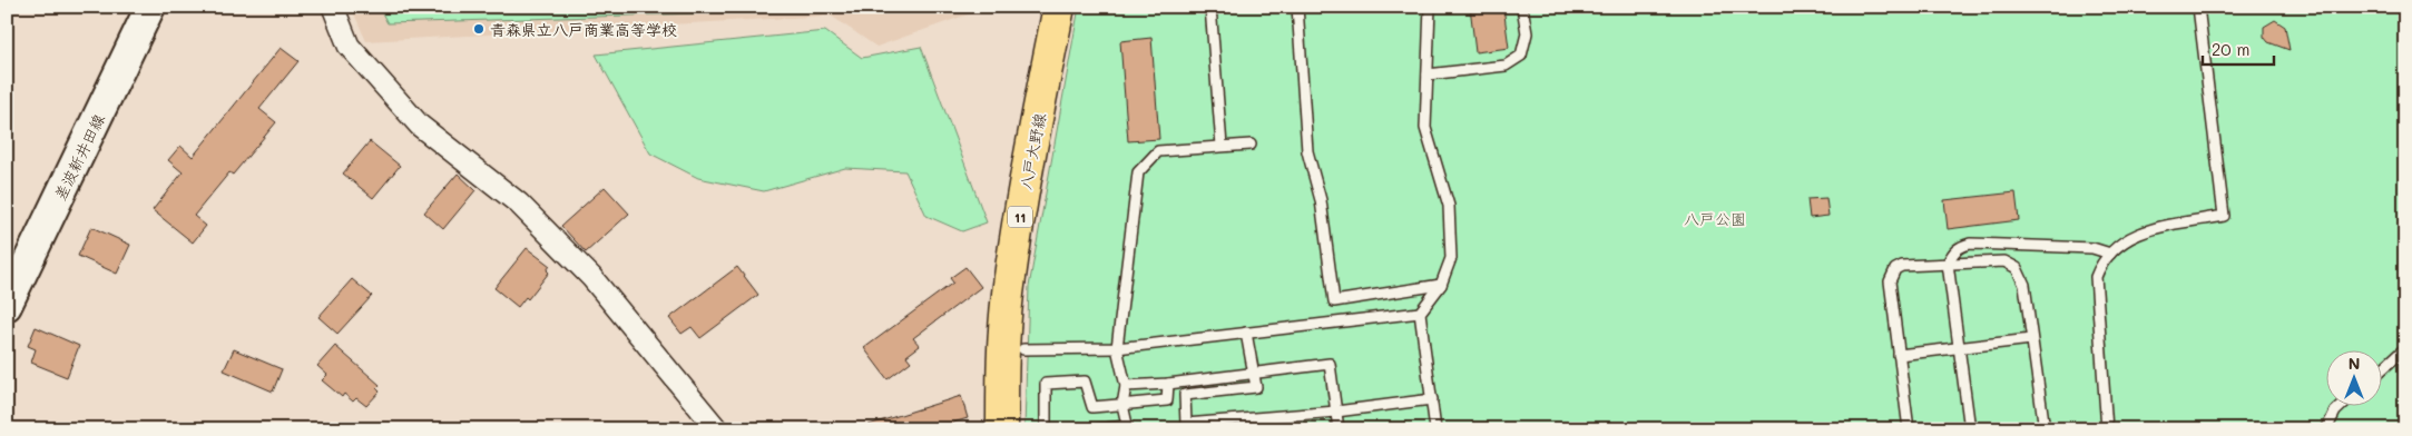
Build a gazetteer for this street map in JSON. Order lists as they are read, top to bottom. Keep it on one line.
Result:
{"streets":{"main road":["八戸大野線","差波新井田線","11"]},"parks":["八戸公園"],"places":["青森県立八戸商業高等学校"],"scale_bar":"20 m","north":"top"}
